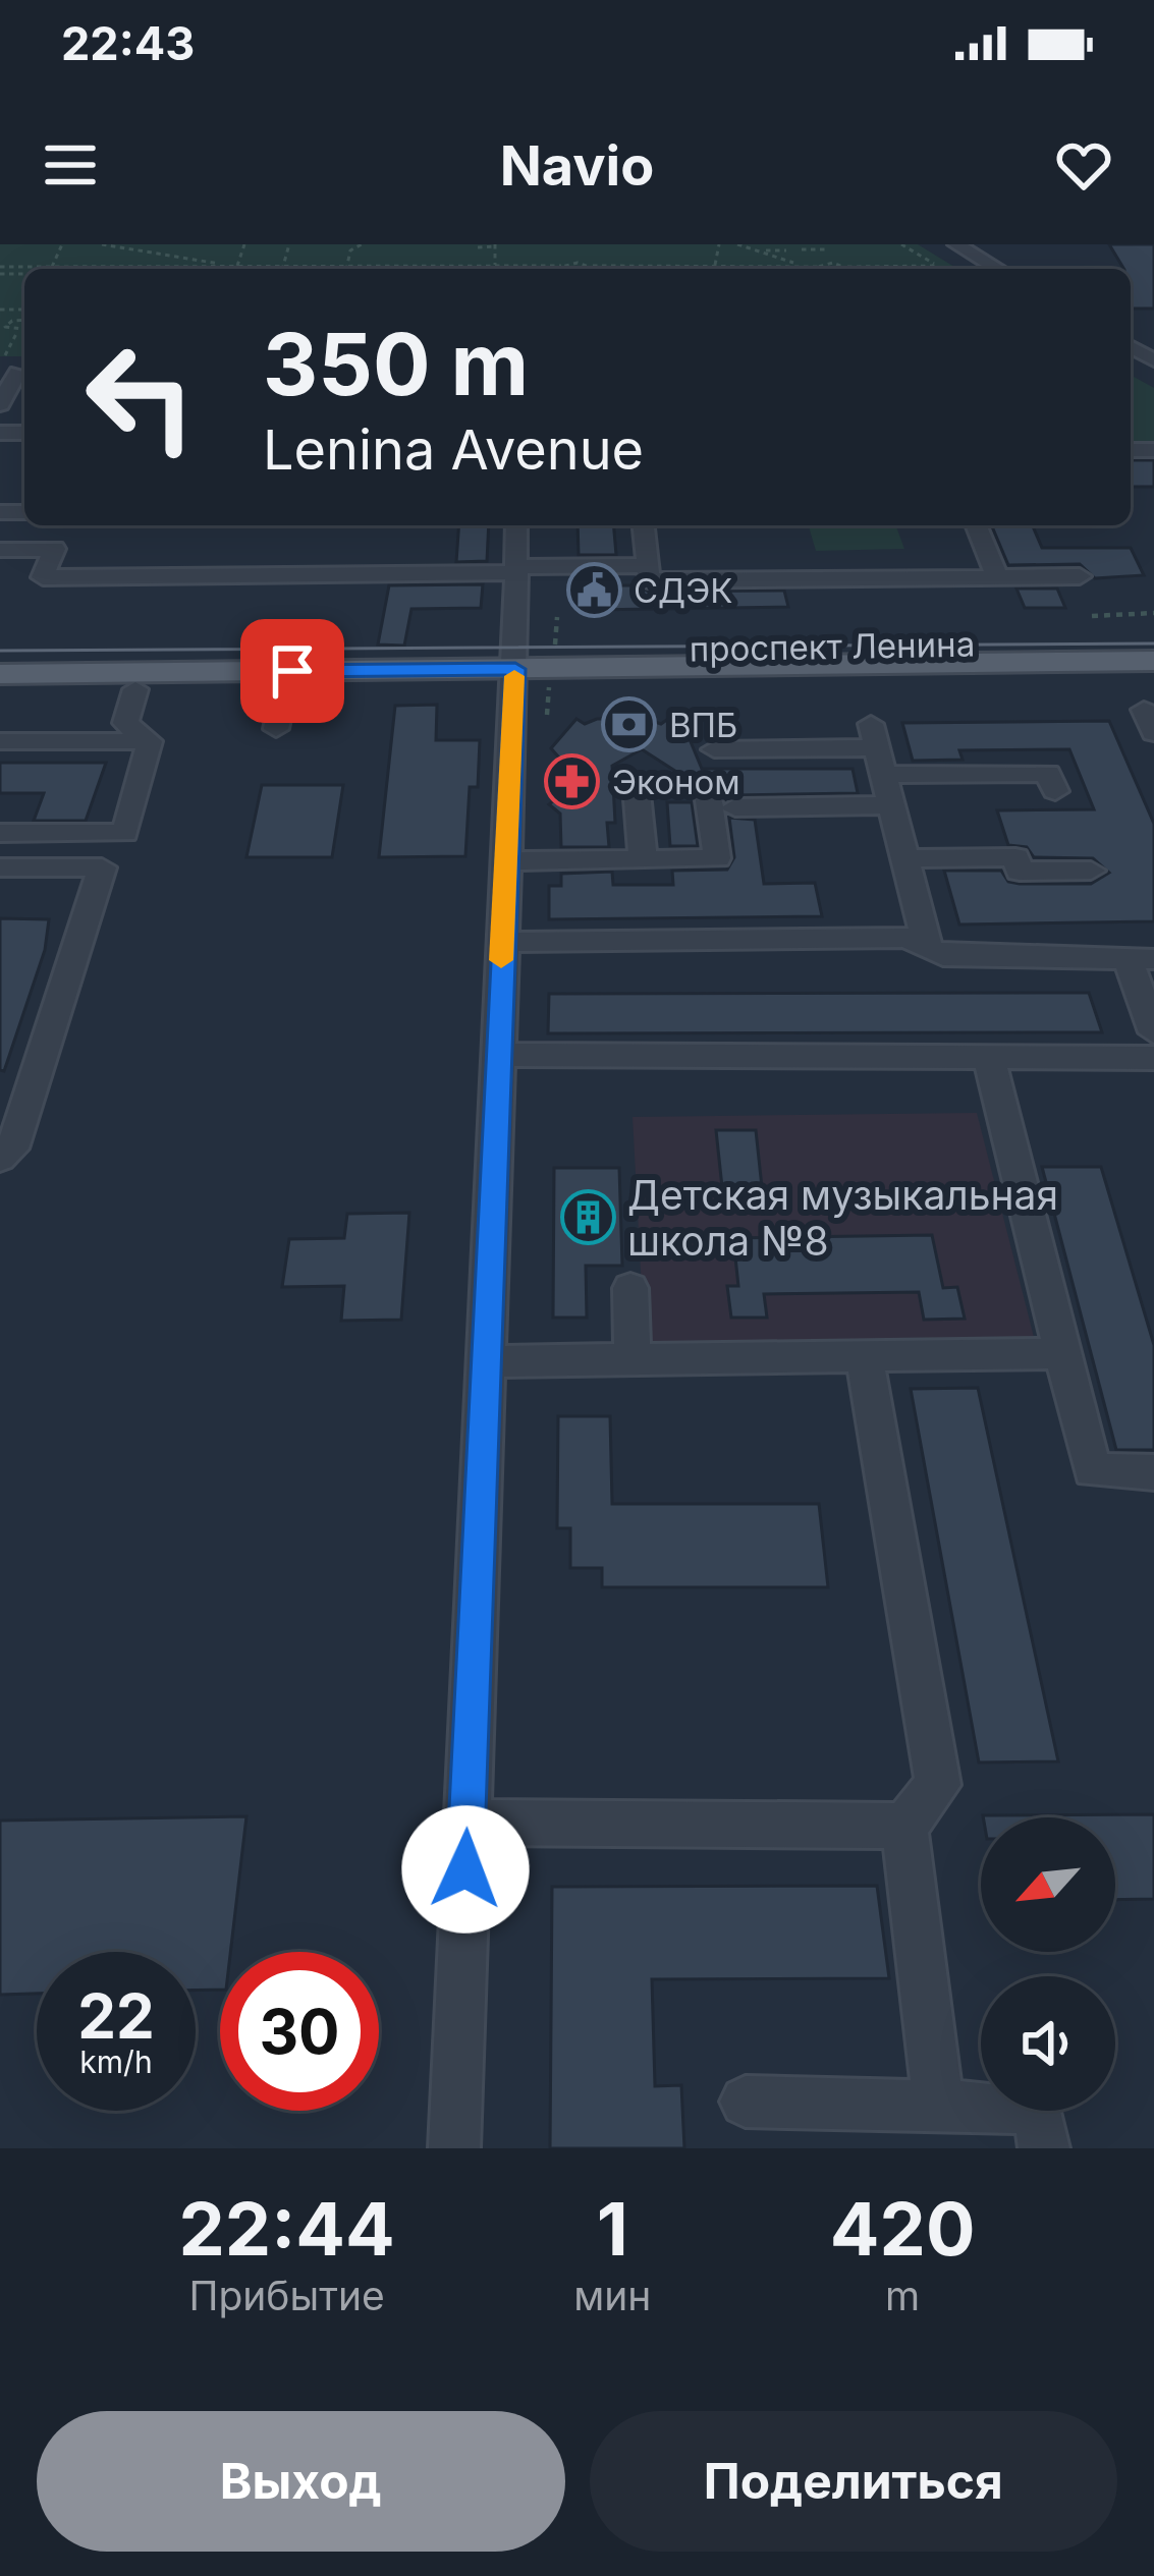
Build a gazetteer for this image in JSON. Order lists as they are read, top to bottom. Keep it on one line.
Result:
{"streets":{"main road":["проспект Ленина"]},"places":{"public building":["СДЭК"],"bank":["ВПБ"],"pharmacy":["Эконом"],"building":["Детская музыкальная школа №8"]},"north":"bottom left","page":{"status":"22:43","header":"Navio","turn":["350 m","Lenina Avenue"],"speed":"22 km/h","limit":"30","eta":["22:44","Прибытие","1","мин","420","m"],"buttons":["Выход","Поделиться"]}}
